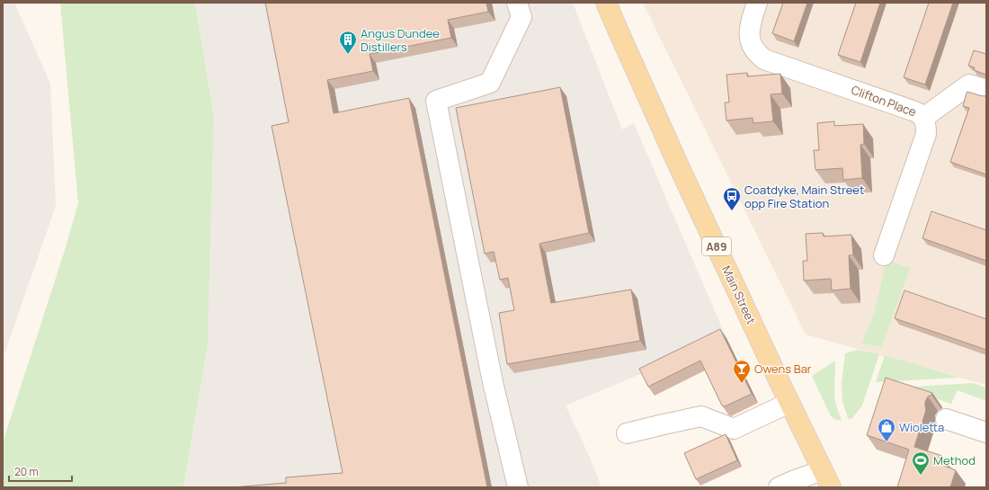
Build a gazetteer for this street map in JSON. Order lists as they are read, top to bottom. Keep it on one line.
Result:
{"streets":{"main road":["A89","Main Street"],"street":["Clifton Place"]},"places":{"building":["Angus Dundee Distillers"],"bus stop":["Coatdyke, Main Street opp Fire Station"],"bar":["Owens Bar"],"shop":["Wioletta"],"sports":["Method"]},"scale_bar":"20 m"}
